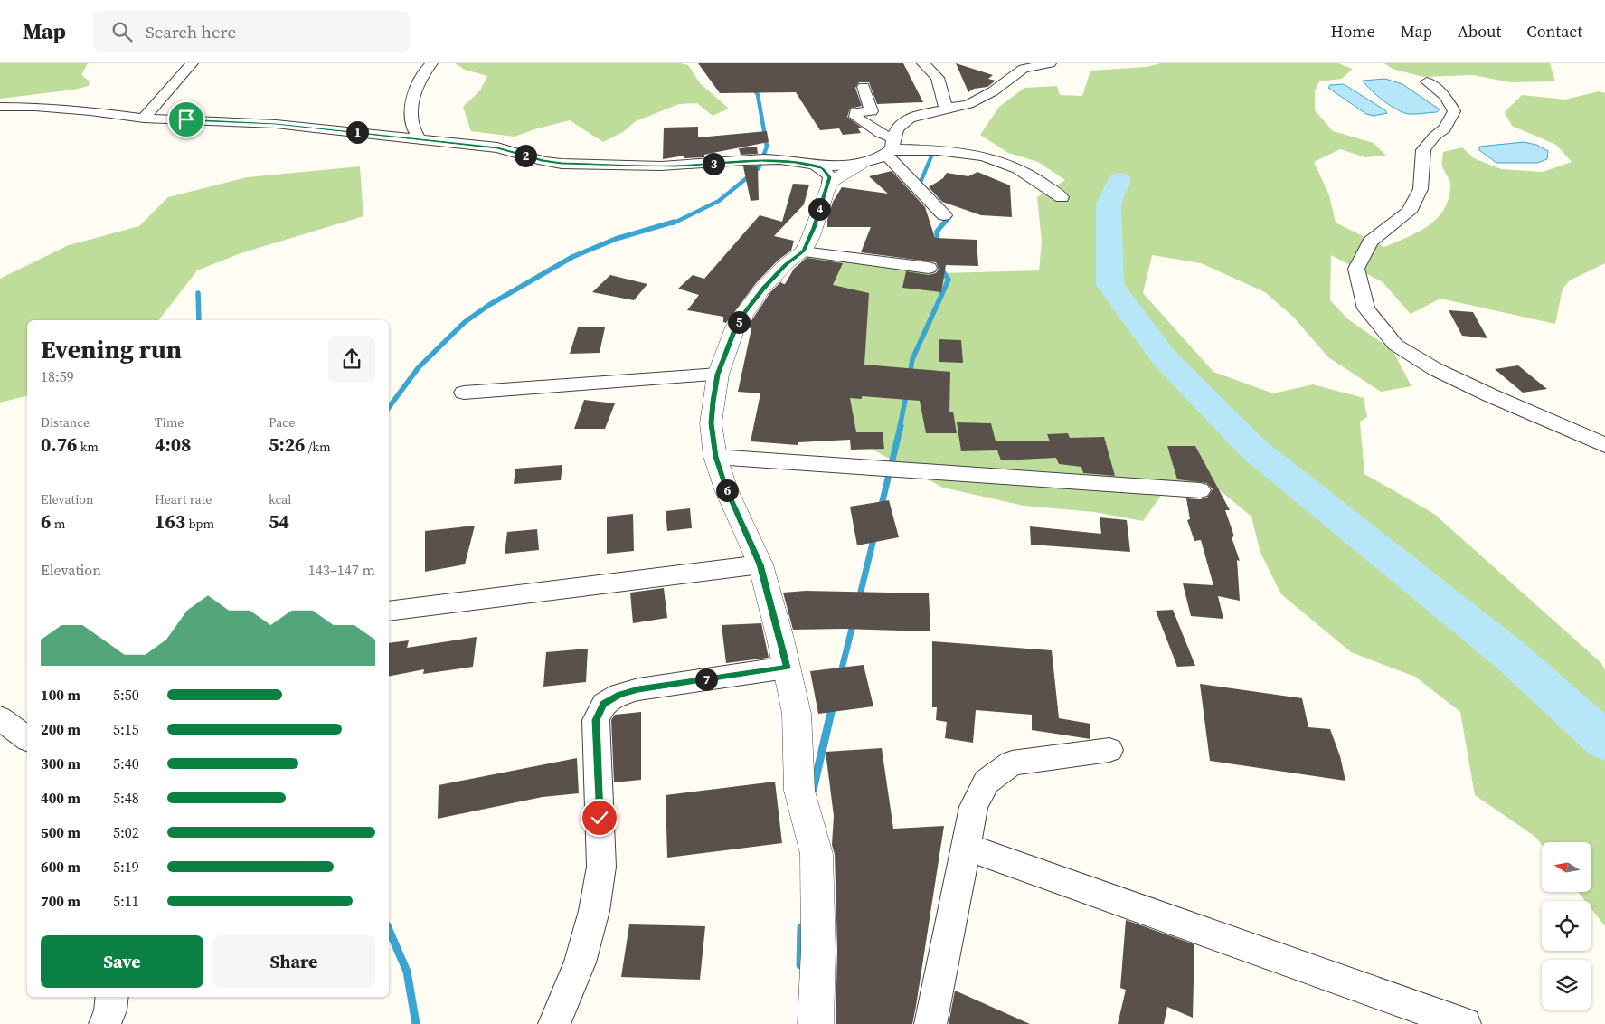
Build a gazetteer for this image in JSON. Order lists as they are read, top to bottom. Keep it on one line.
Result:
{"north":"left","page":{"header":"Map","search":"Search here","nav":["Home","Map","About","Contact"],"pins":["1","2","3","4","5","6","7"],"heading":["Evening run","18:59"],"stats":[["Distance","0.76 km"],["Time","4:08"],["Pace","5:26 /km"],["Elevation","6 m"],["Heart rate","163 bpm"],["kcal","54"]],"chart":["Elevation","143–147 m"],"list":[{"name":"100 m","note":"5:50"},{"name":"200 m","note":"5:15"},{"name":"300 m","note":"5:40"},{"name":"400 m","note":"5:48"},{"name":"500 m","note":"5:02"},{"name":"600 m","note":"5:19"},{"name":"700 m","note":"5:11"}],"buttons":["Save","Share"]}}
